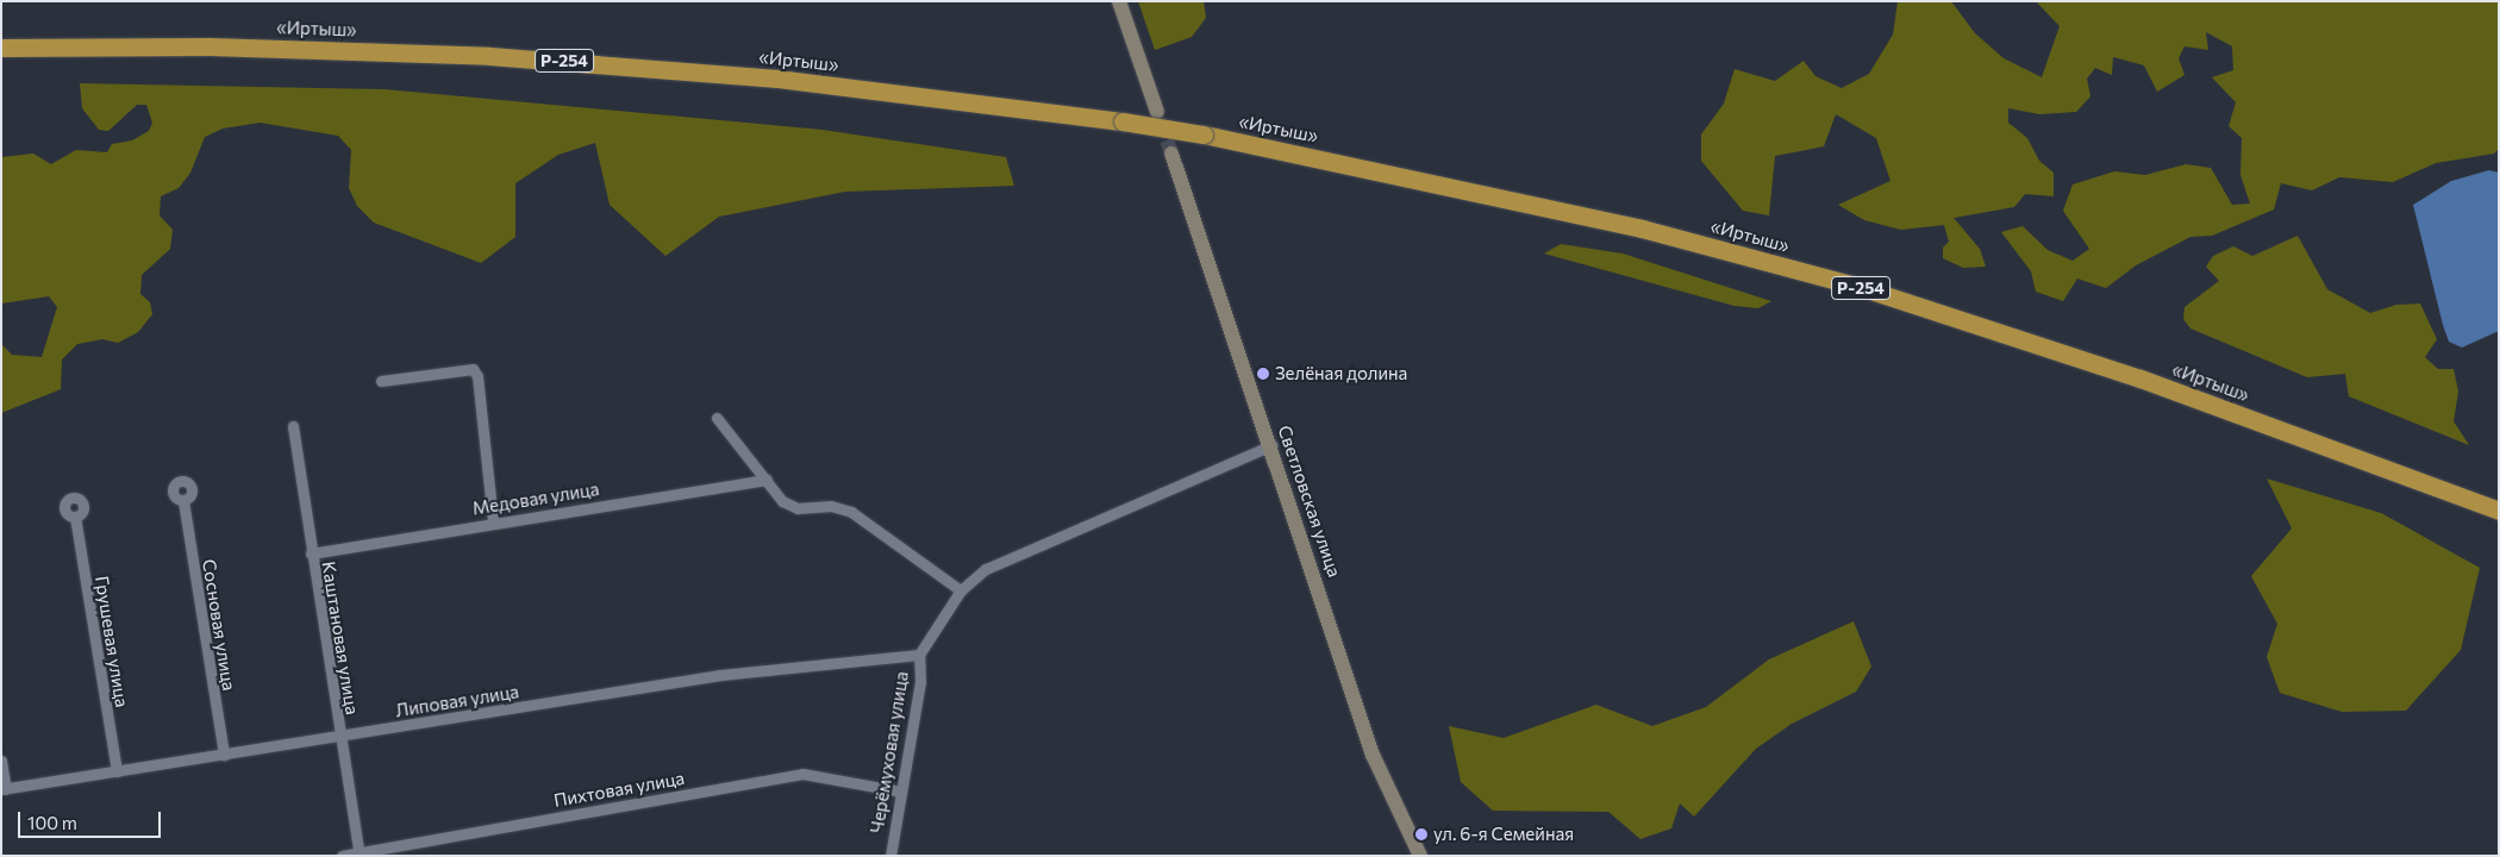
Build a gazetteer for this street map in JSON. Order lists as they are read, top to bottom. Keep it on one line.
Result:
{"streets":{"highway":["«Иртыш»","Р-254"],"street":["Медовая улица","Светловская улица","Сосновая улица","Каштановая улица","Грушевая улица","Липовая улица","Черёмуховая улица","Пихтовая улица"]},"crossings":[["Медовая улица","Каштановая улица"],["Сосновая улица","Липовая улица"],["Каштановая улица","Липовая улица"],["Каштановая улица","Пихтовая улица"],["Грушевая улица","Липовая улица"],["Липовая улица","Черёмуховая улица"],["Черёмуховая улица","Пихтовая улица"]],"places":["Зелёная долина","ул. 6-я Семейная"],"scale_bar":"100 m"}
